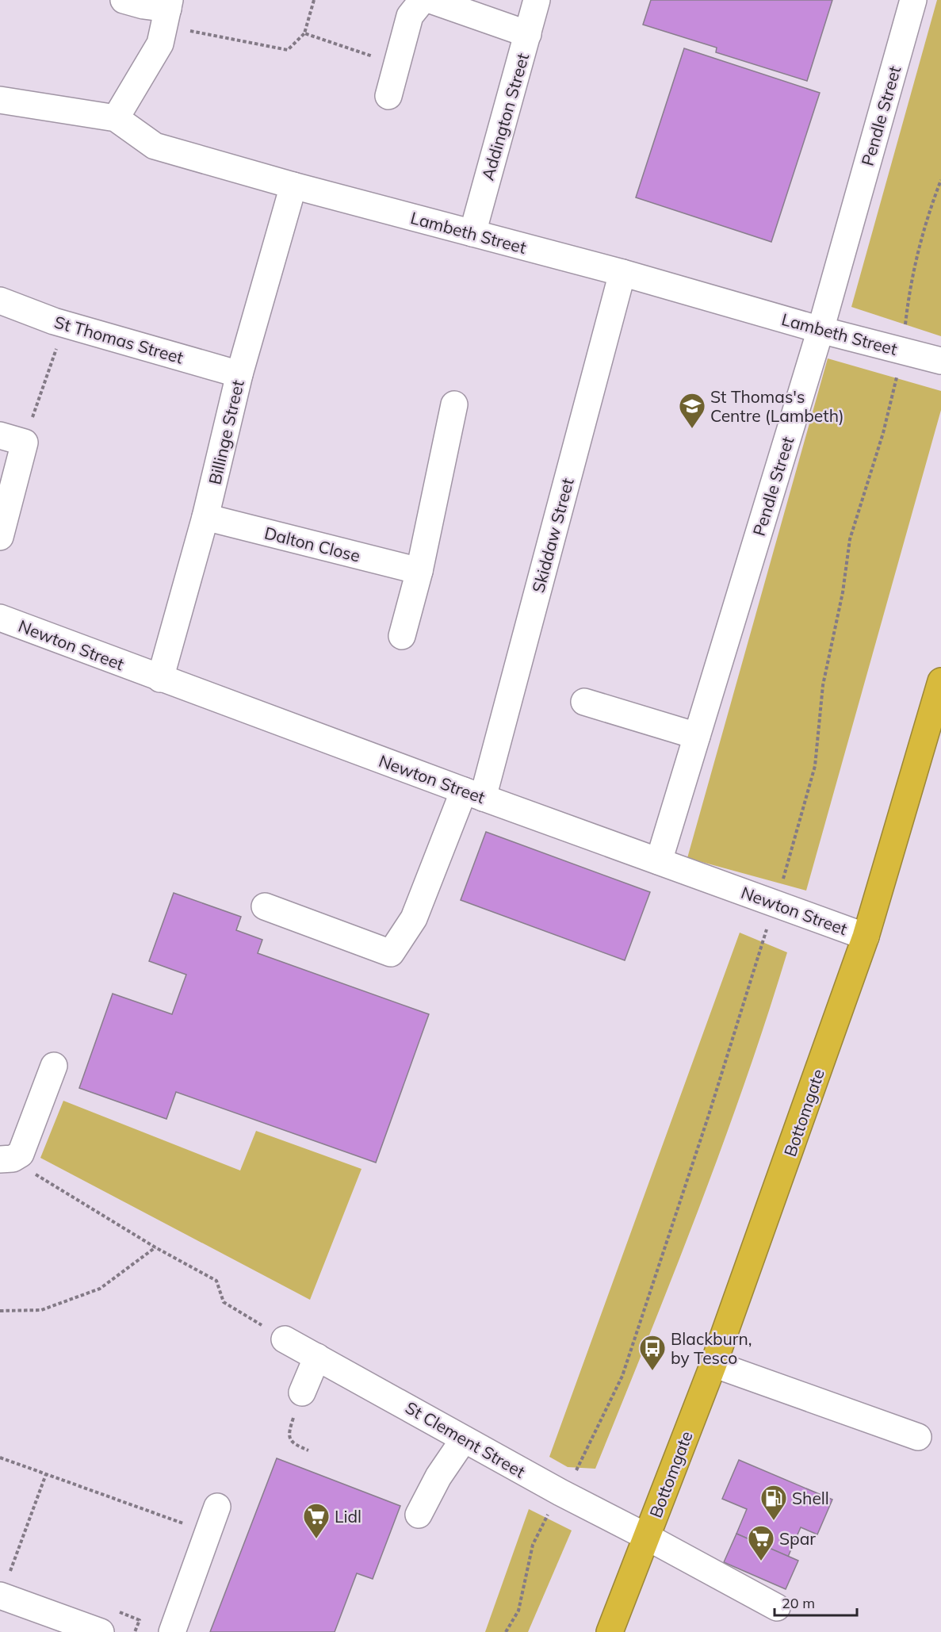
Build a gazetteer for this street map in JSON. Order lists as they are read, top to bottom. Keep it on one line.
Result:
{"streets":{"highway":["Bottomgate"],"street":["Pendle Street","Addington Street","Lambeth Street","St Thomas Street","Billinge Street","Skiddaw Street","Dalton Close","Newton Street","St Clement Street"]},"crossings":[["Pendle Street","Lambeth Street"],["Pendle Street","Newton Street"],["Addington Street","Lambeth Street"],["Lambeth Street","Billinge Street"],["Lambeth Street","Skiddaw Street"],["St Thomas Street","Billinge Street"],["Billinge Street","Dalton Close"],["Billinge Street","Newton Street"],["Skiddaw Street","Newton Street"],["Newton Street","Bottomgate"],["Bottomgate","St Clement Street"]],"places":{"school or university":["St Thomas's Centre (Lambeth)"],"bus stop":["Blackburn, by Tesco"],"fuel station":["Shell"],"supermarket":["Lidl","Spar"]},"scale_bar":"20 m"}
